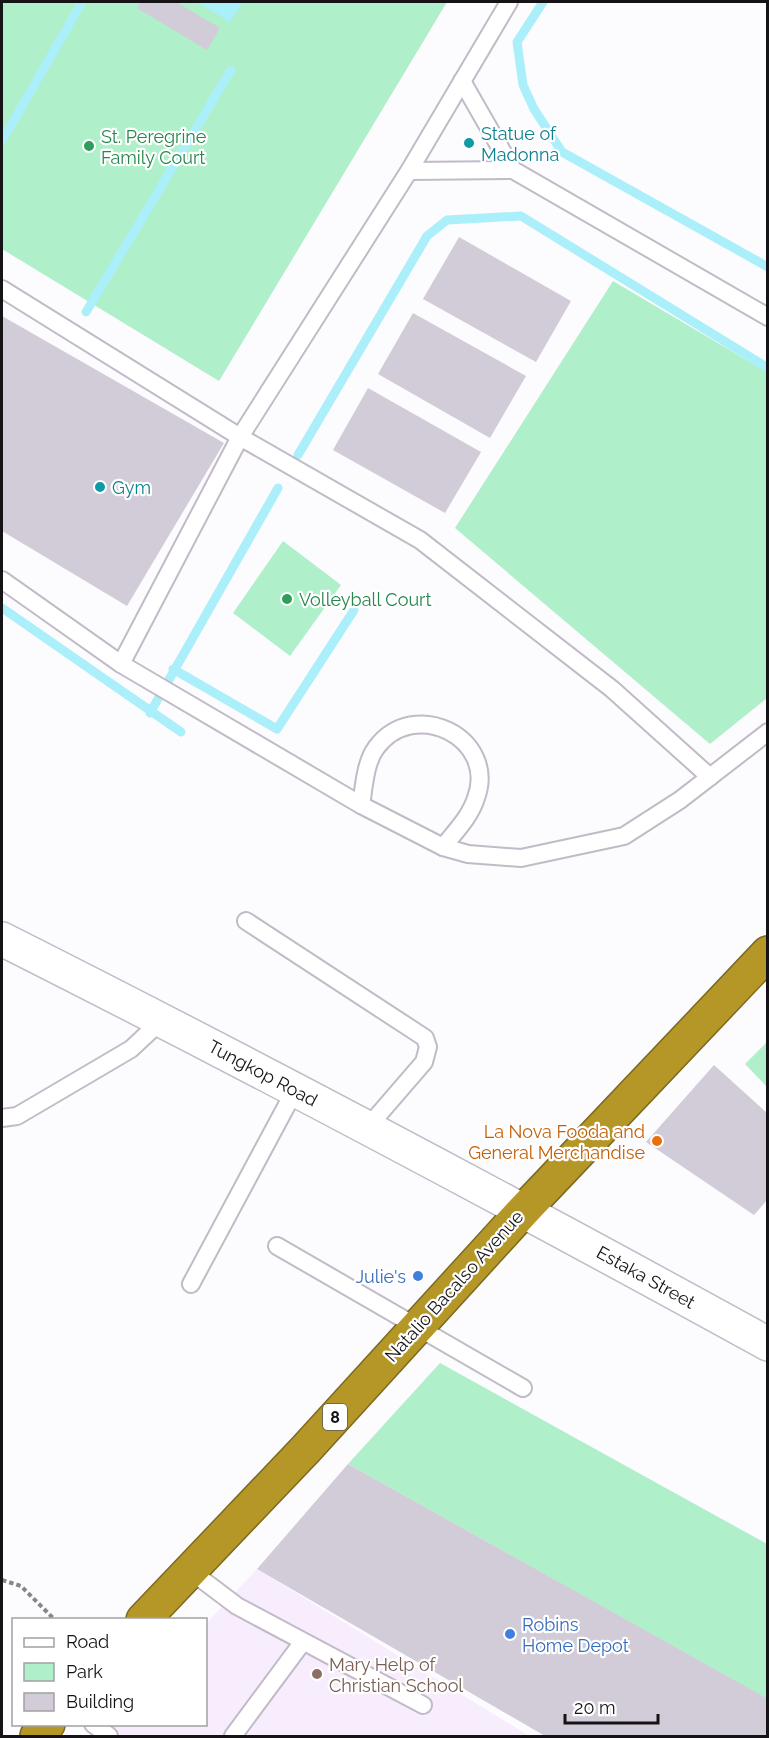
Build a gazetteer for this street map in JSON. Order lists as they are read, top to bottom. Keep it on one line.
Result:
{"streets":{"highway":["Natalio Bacalso Avenue","8"],"street":["Tungkop Road","Estaka Street"]},"crossings":[["Tungkop Road","Estaka Street"],["Tungkop Road","Natalio Bacalso Avenue"],["Estaka Street","Natalio Bacalso Avenue"]],"places":["Statue of Madonna","St. Peregrine Family Court","Gym","Volleyball Court","La Nova Fooda and General Merchandise","Julie's","Robins Home Depot","Mary Help of Christian School"],"legend":["Road","Park","Building"],"scale_bar":"20 m"}
